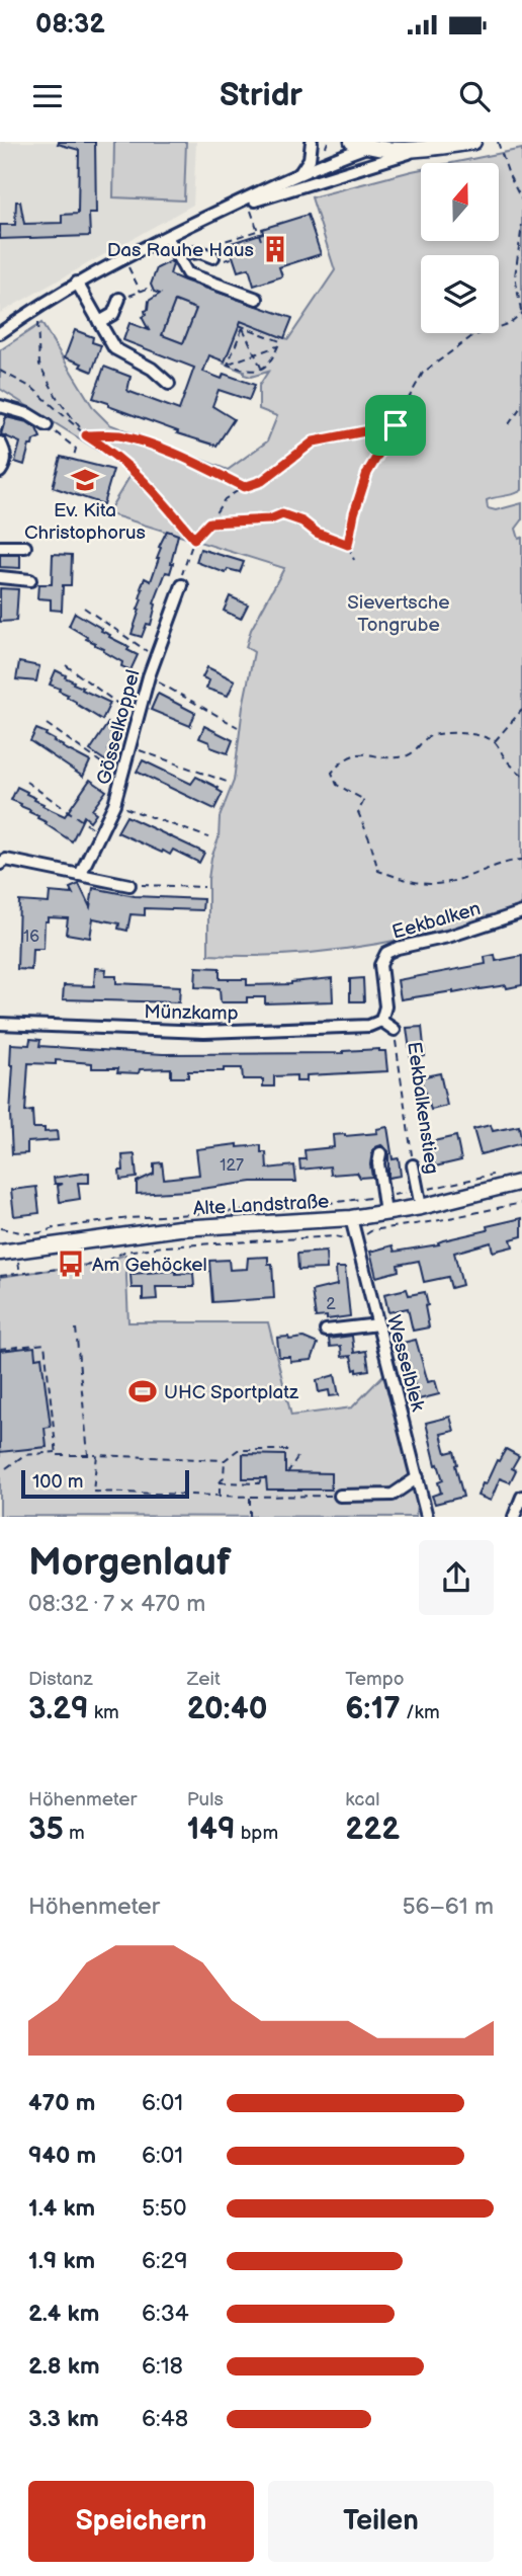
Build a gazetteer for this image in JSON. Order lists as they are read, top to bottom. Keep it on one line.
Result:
{"streets":{"main road":["Alte Landstraße"],"street":["Gösselkoppel","Eekbalken","Münzkamp","Eekbalkenstieg","Wesselblek"]},"crossings":[["Eekbalken","Münzkamp"],["Eekbalken","Eekbalkenstieg"],["Münzkamp","Eekbalkenstieg"],["Eekbalkenstieg","Alte Landstraße"],["Alte Landstraße","Wesselblek"]],"parks":["Sievertsche Tongrube"],"places":{"building":["Das Rauhe Haus"],"school or university":["Ev. Kita Christophorus"],"bus stop":["Am Gehöckel"],"sports":["UHC Sportplatz"]},"house_numbers":["16","127","2"],"scale_bar":"100 m","north":"top","page":{"status":"08:32","header":"Stridr","scale":"100 m","heading":["Morgenlauf","08:32 · 7 × 470 m"],"stats":[["Distanz","3.29 km"],["Zeit","20:40"],["Tempo","6:17 /km"],["Höhenmeter","35 m"],["Puls","149 bpm"],["kcal","222"]],"chart":["Höhenmeter","56–61 m"],"list":[{"name":"470 m","note":"6:01"},{"name":"940 m","note":"6:01"},{"name":"1.4 km","note":"5:50"},{"name":"1.9 km","note":"6:29"},{"name":"2.4 km","note":"6:34"},{"name":"2.8 km","note":"6:18"},{"name":"3.3 km","note":"6:48"}],"buttons":["Speichern","Teilen"]}}
